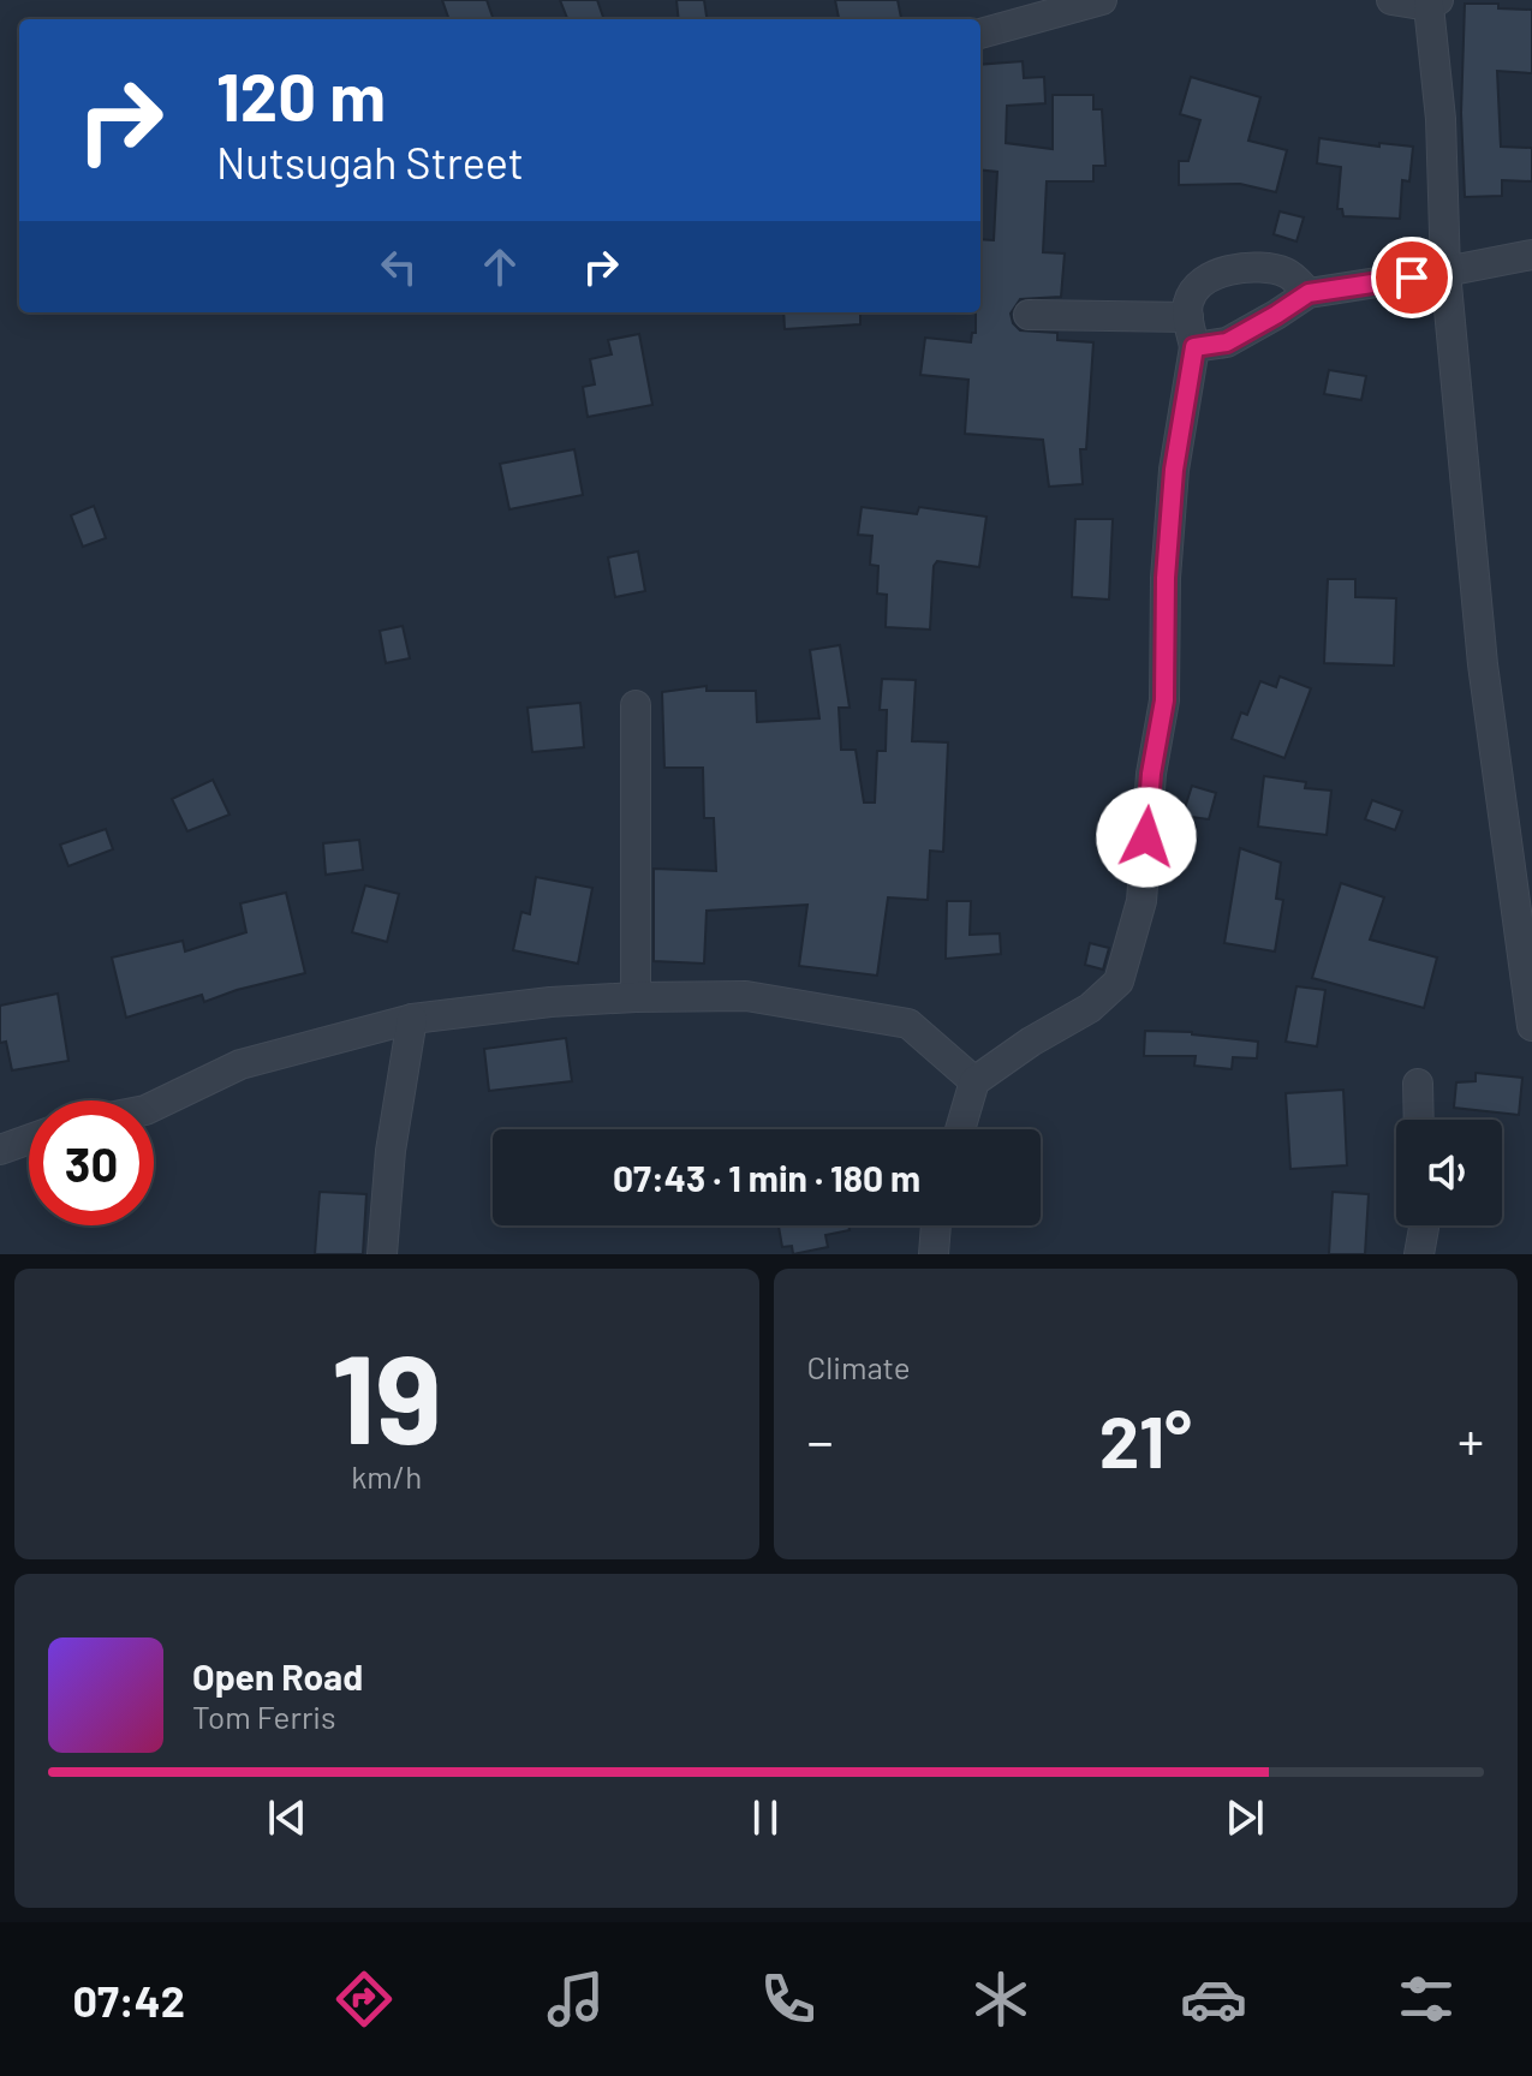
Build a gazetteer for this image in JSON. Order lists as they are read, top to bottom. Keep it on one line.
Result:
{"page":{"turn":["120 m","Nutsugah Street"],"limit":"30","trip":"07:43 · 1 min · 180 m","tile":[["19","km/h"],"Climate"],"heat":["−","21°","+"],"song":["Open Road","Tom Ferris"],"tabs":"07:42"}}
